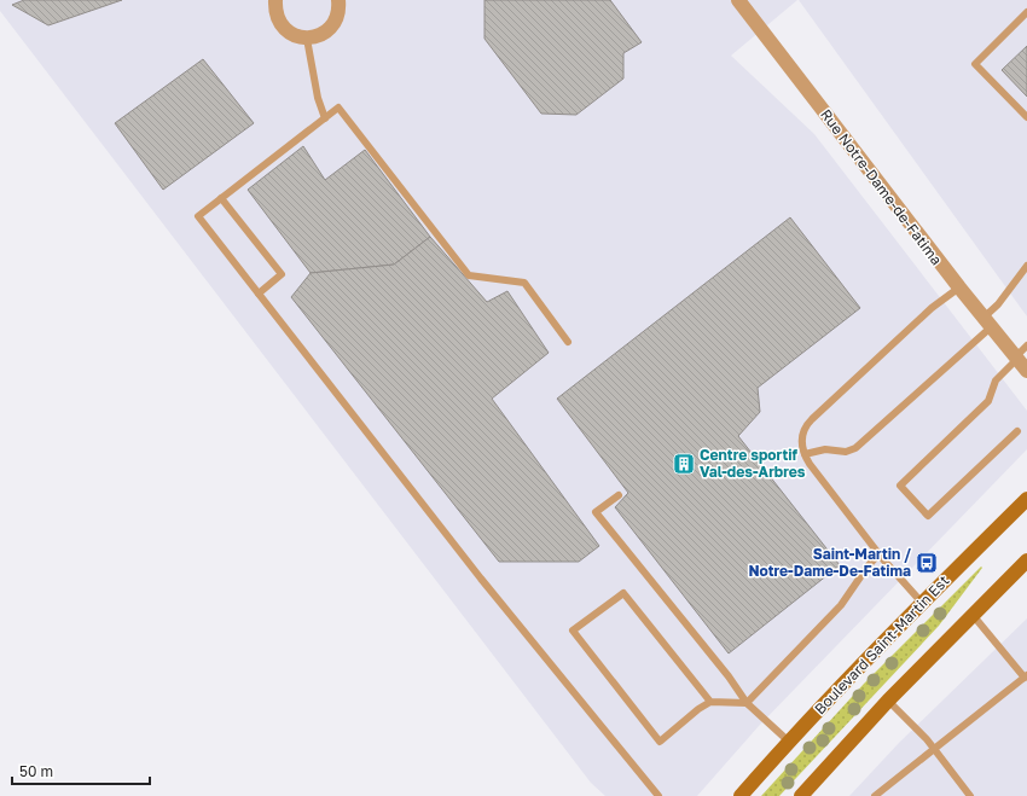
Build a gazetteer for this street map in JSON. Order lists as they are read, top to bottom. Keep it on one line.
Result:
{"streets":{"main road":["Boulevard Saint-Martin Est"],"street":["Rue Notre-Dame-de-Fatima"]},"places":{"building":["Centre sportif Val-des-Arbres"],"bus stop":["Saint-Martin / Notre-Dame-De-Fatima"]},"scale_bar":"50 m"}
